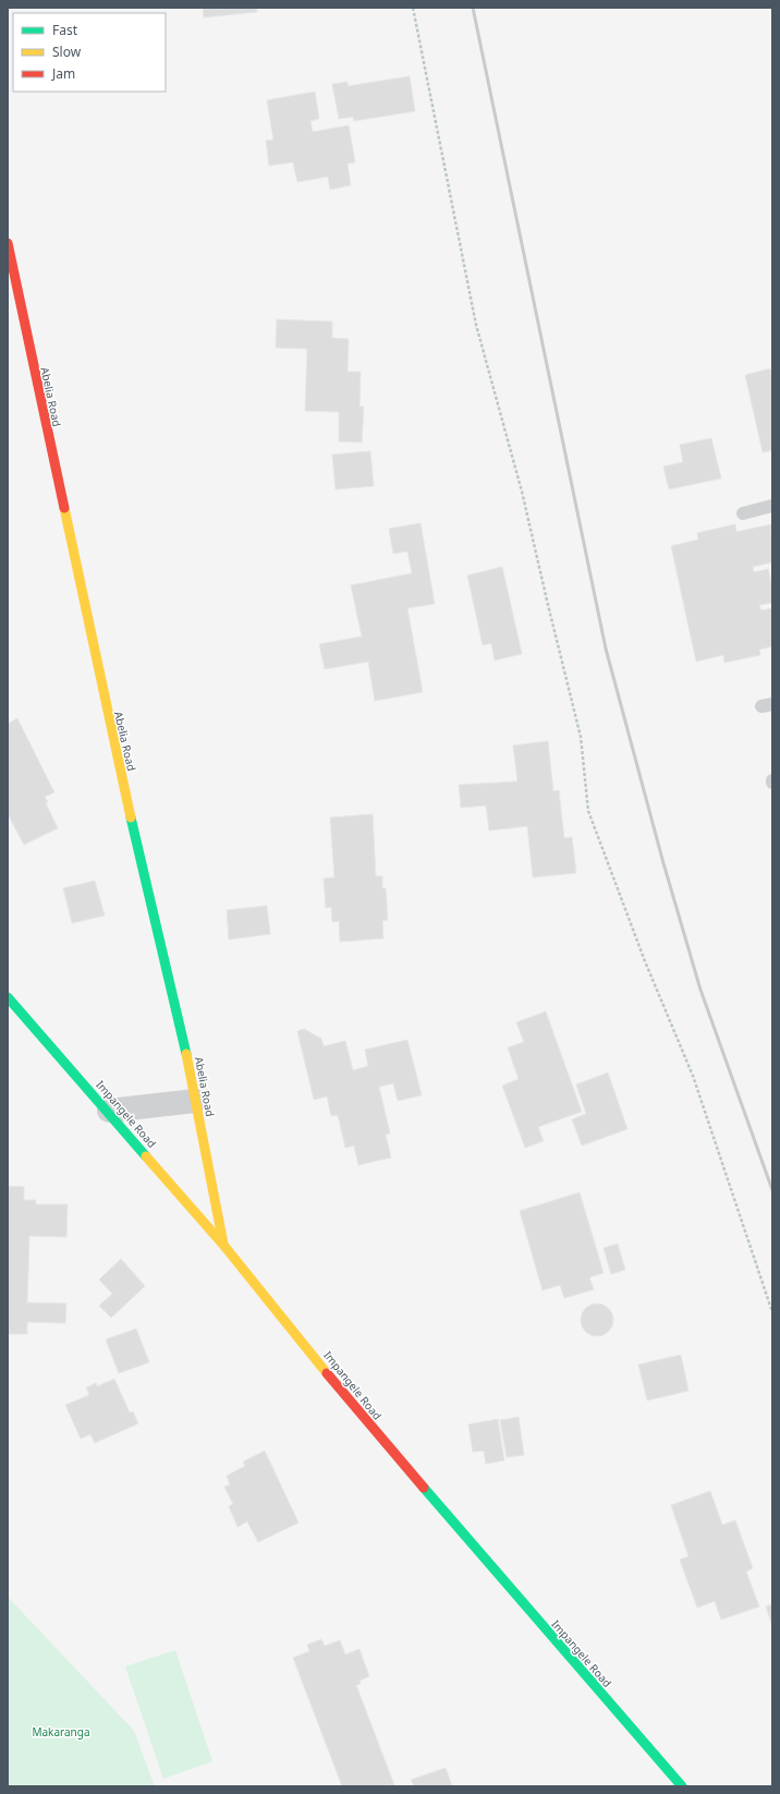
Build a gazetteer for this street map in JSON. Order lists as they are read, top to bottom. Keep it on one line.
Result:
{"streets":{"street":["Abelia Road","Impangele Road"]},"crossings":[["Abelia Road","Impangele Road"]],"parks":["Makaranga"],"legend":["Fast","Slow","Jam"]}
